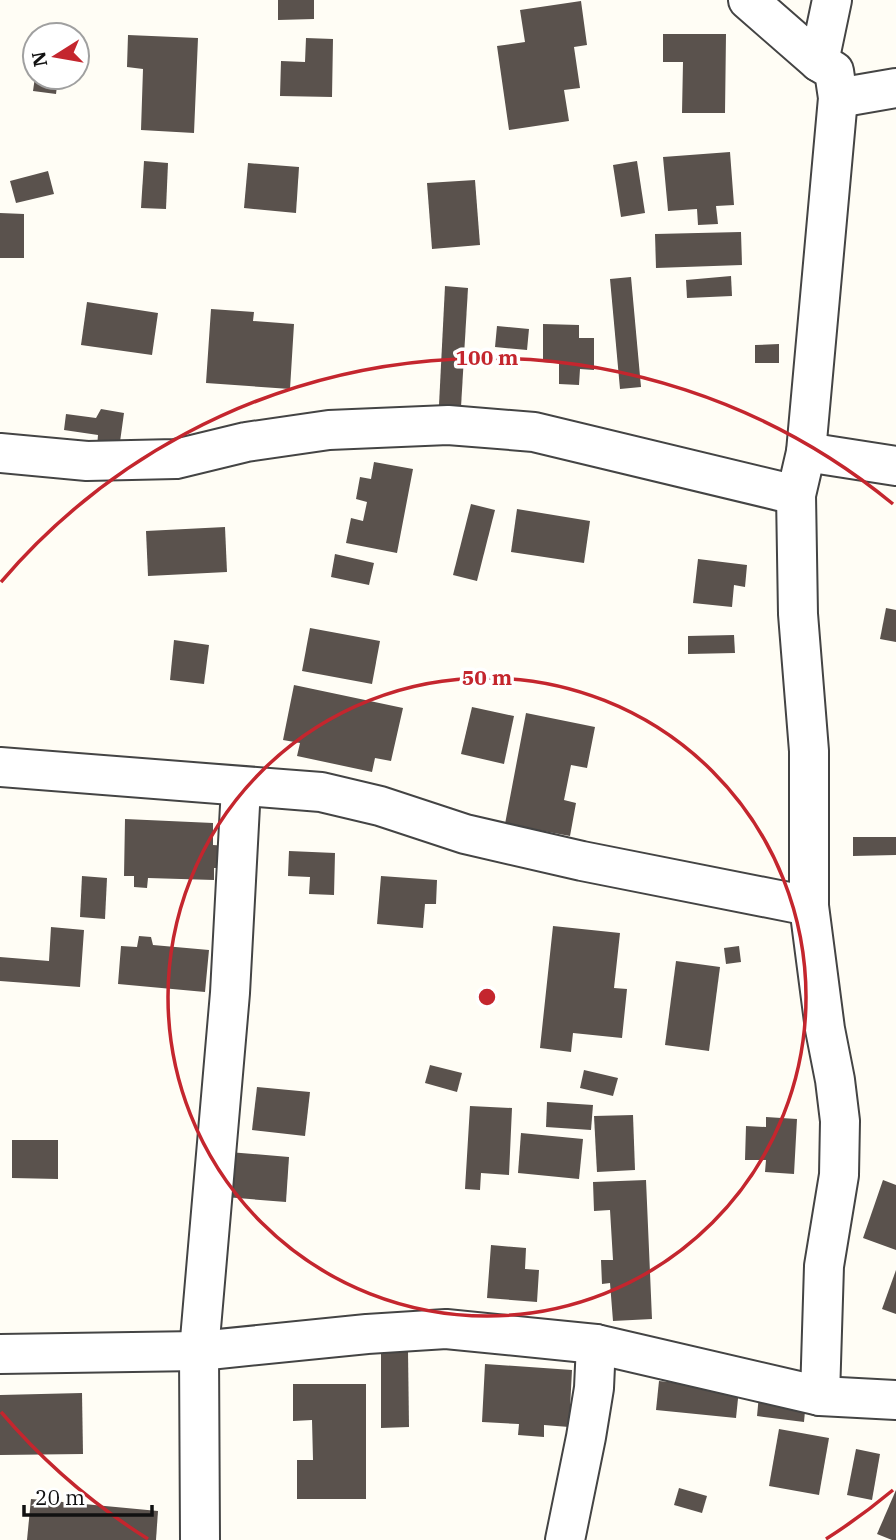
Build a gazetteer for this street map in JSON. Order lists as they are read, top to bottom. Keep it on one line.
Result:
{"scale_bar":"20 m","north":"left","rings":["100 m","50 m"]}
